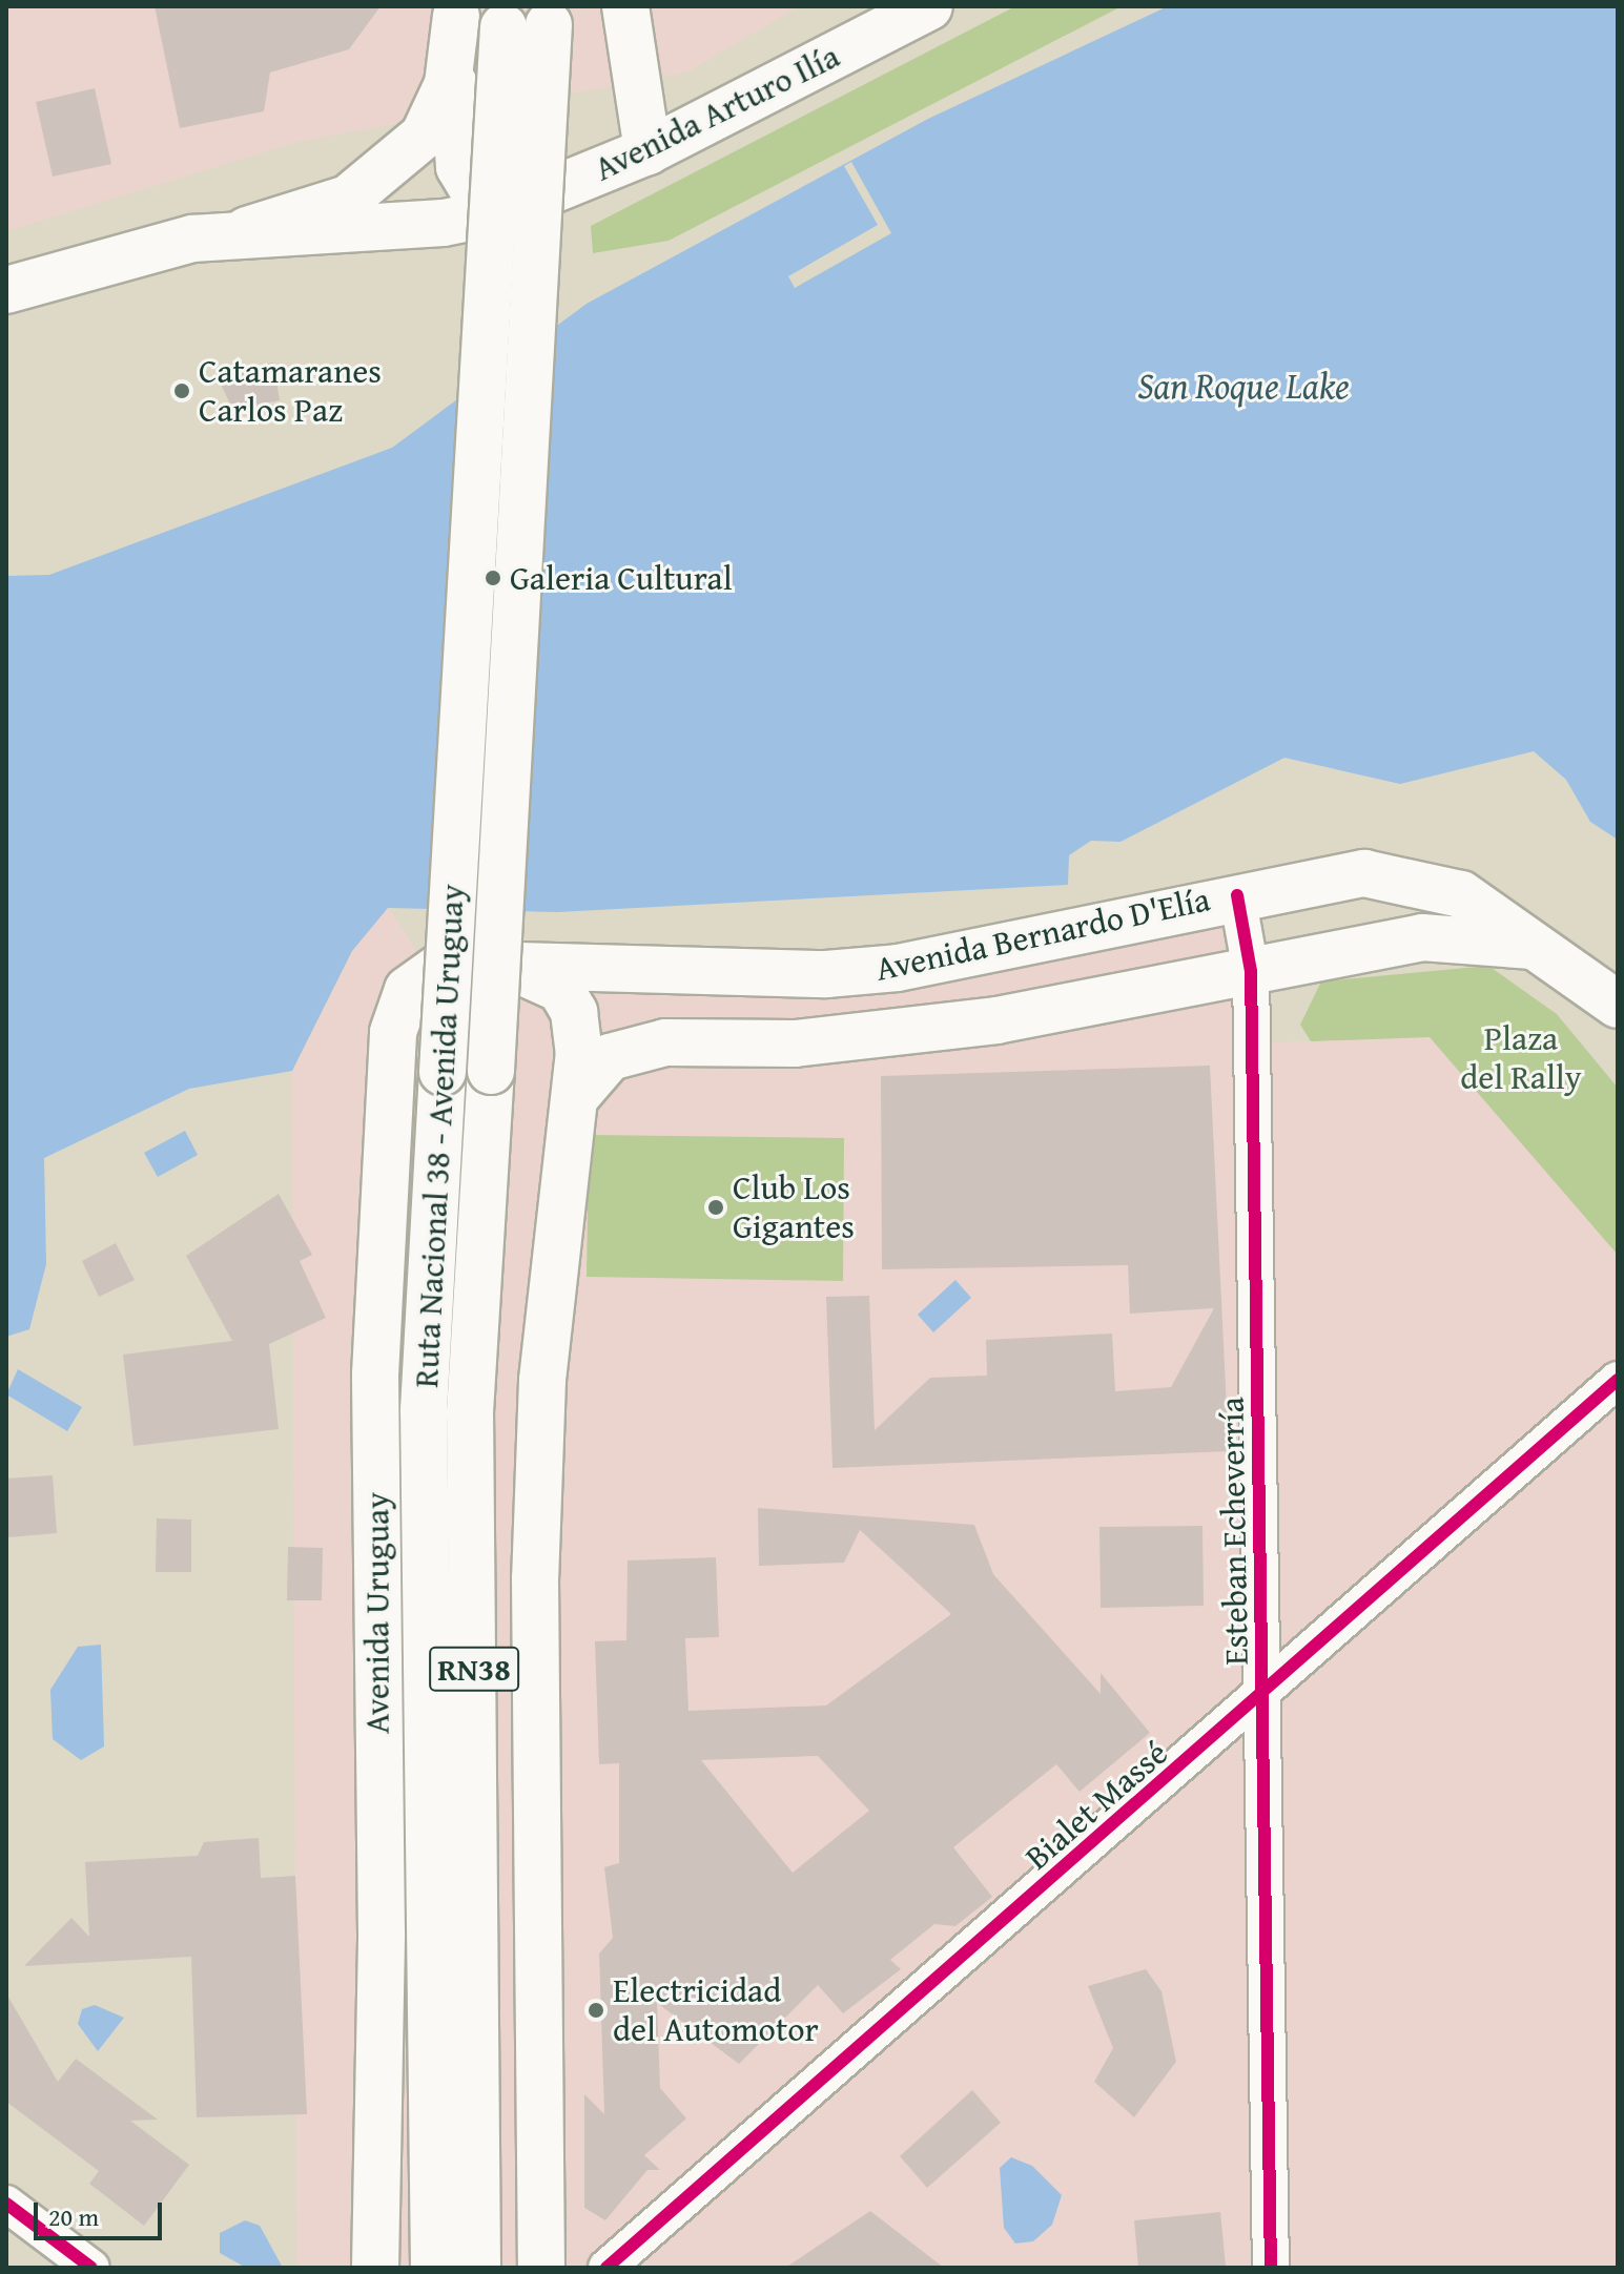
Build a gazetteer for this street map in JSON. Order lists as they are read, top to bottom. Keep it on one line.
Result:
{"streets":{"main road":["Avenida Arturo Ilía","Avenida Bernardo D'Elía","Ruta Nacional 38 - Avenida Uruguay","Avenida Uruguay","RN38"],"street":["Esteban Echeverría","Bialet Massé"]},"crossings":[["Avenida Bernardo D'Elía","Esteban Echeverría"],["Avenida Bernardo D'Elía","Avenida Uruguay"],["Esteban Echeverría","Bialet Massé"]],"water":["San Roque Lake"],"parks":["Plaza del Rally"],"places":["Catamaranes Carlos Paz","Galeria Cultural","Club Los Gigantes","Electricidad del Automotor"],"scale_bar":"20 m"}
